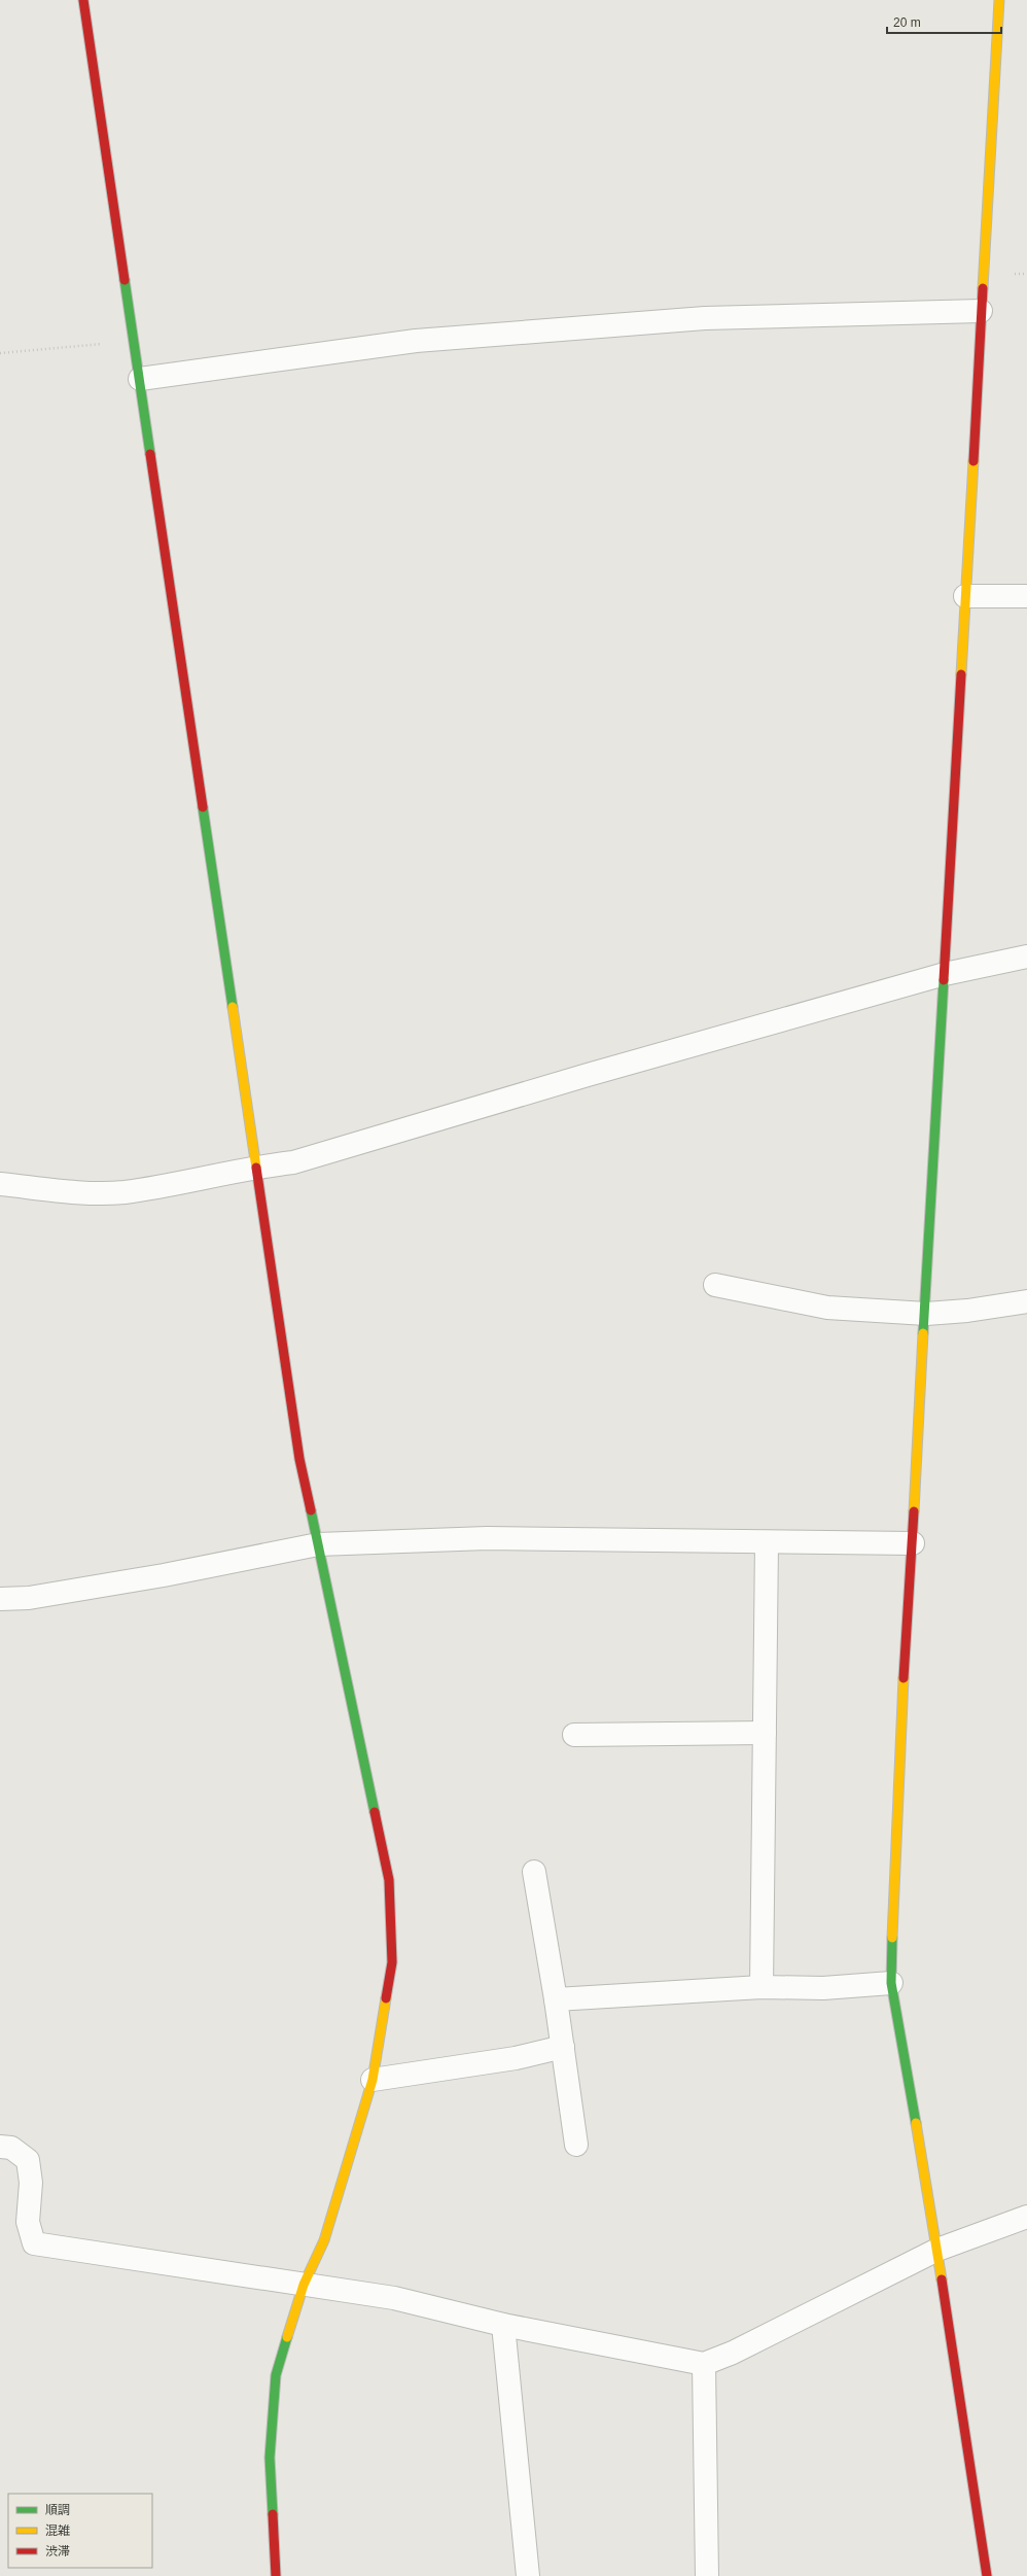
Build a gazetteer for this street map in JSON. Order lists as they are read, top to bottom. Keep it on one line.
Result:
{"legend":["順調","混雑","渋滞"],"scale_bar":"20 m"}
